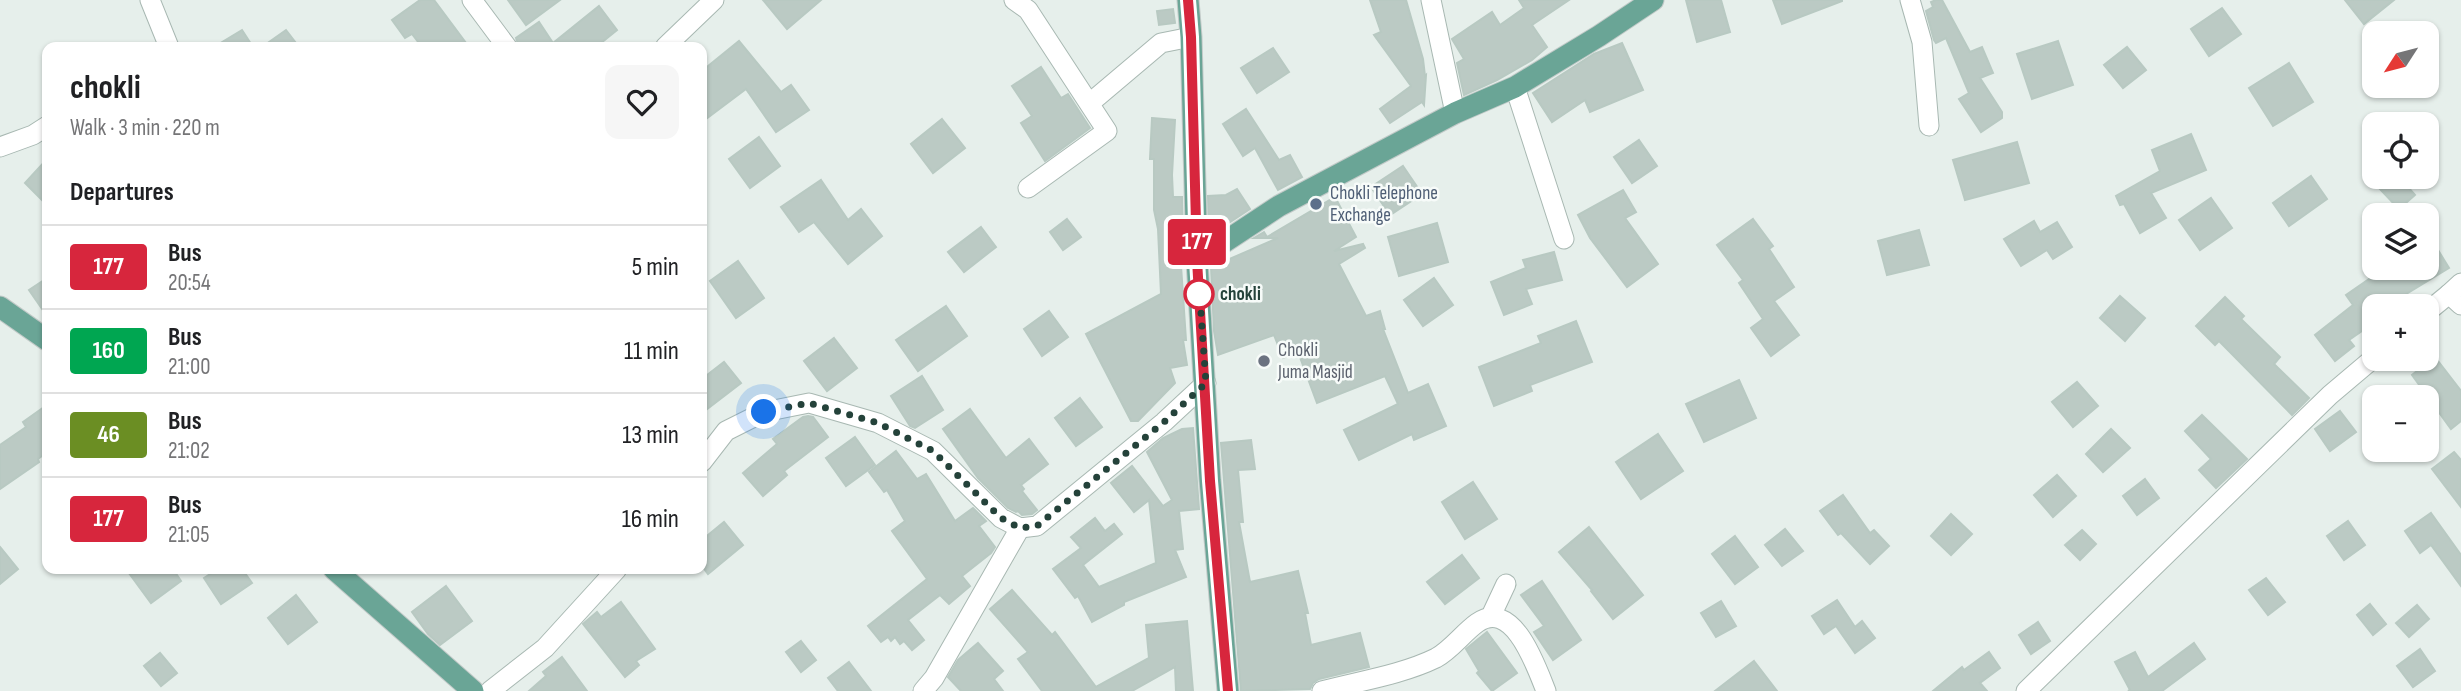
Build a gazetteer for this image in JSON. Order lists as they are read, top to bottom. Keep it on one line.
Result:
{"places":["Chokli Telephone Exchange","chokli","Chokli Juma Masjid"],"lines":["bus line 177"],"north":"bottom left","page":{"on_map":"177","map_buttons":["+","−"],"heading":[["chokli","Walk · 3 min · 220 m"],"Departures"],"list":[{"mark":"177","name":"Bus","note":"20:54","value":"5 min"},{"mark":"160","name":"Bus","note":"21:00","value":"11 min"},{"mark":"46","name":"Bus","note":"21:02","value":"13 min"},{"mark":"177","name":"Bus","note":"21:05","value":"16 min"}]}}
